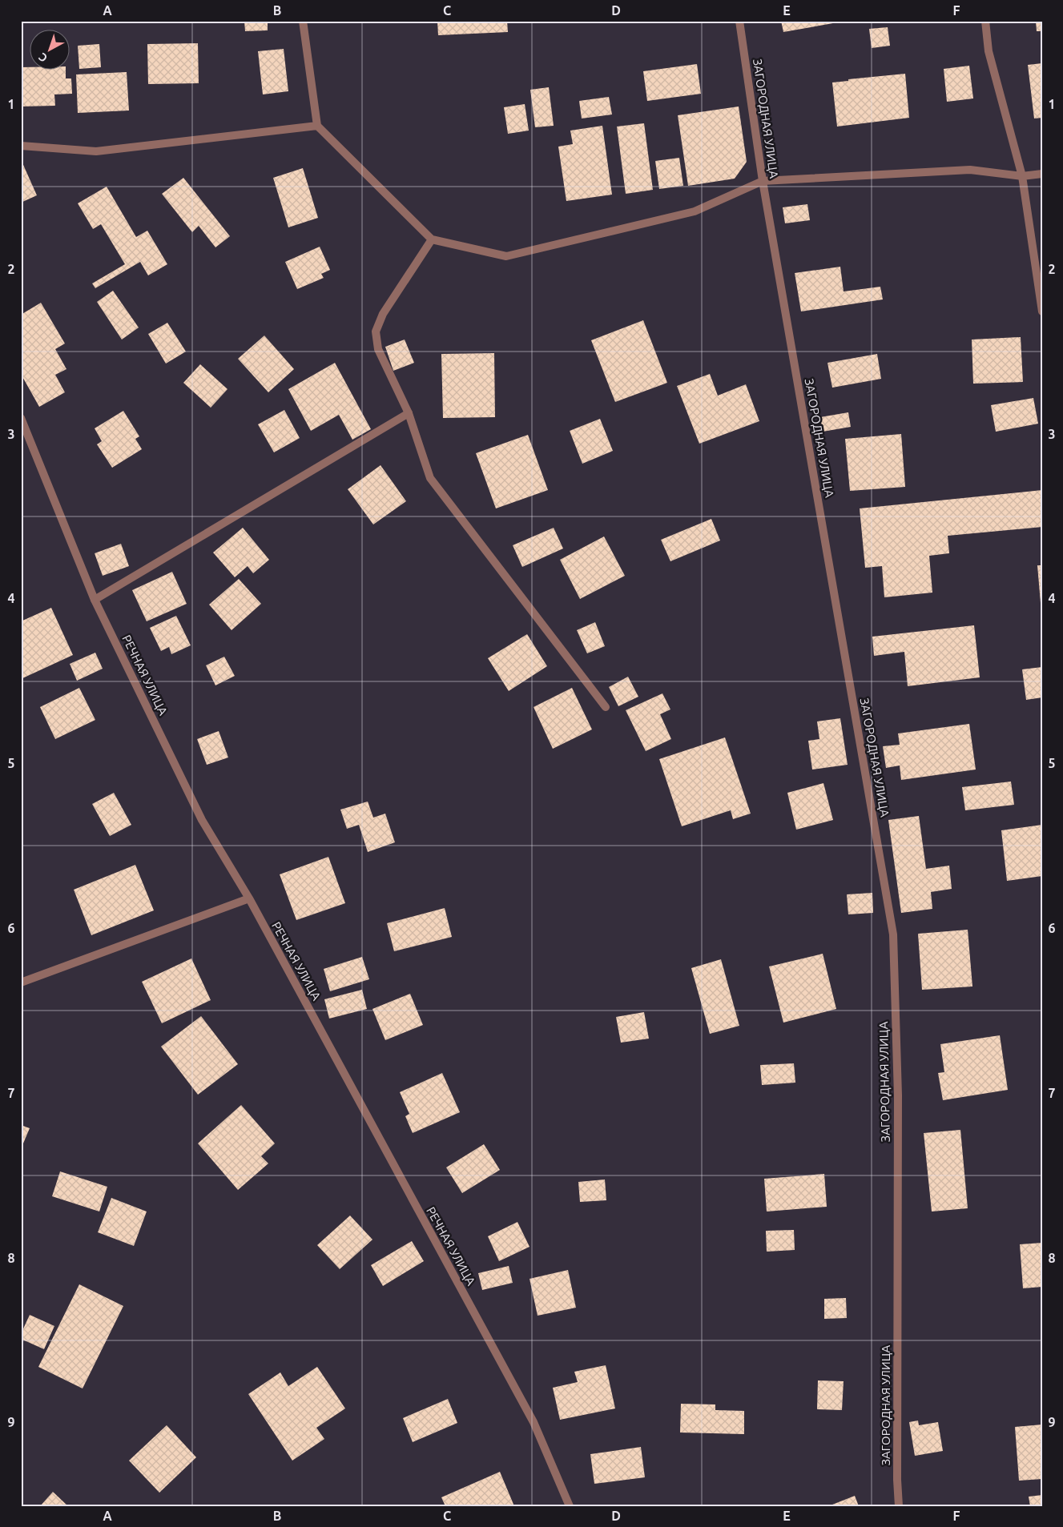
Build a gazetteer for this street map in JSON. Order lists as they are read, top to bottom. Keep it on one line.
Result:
{"streets":{"street":["ЗАГОРОДНАЯ УЛИЦА","РЕЧНАЯ УЛИЦА"]},"north":"bottom left","grid":{"columns":["A","B","C","D","E","F"],"rows":["1","2","3","4","5","6","7","8","9"]}}
